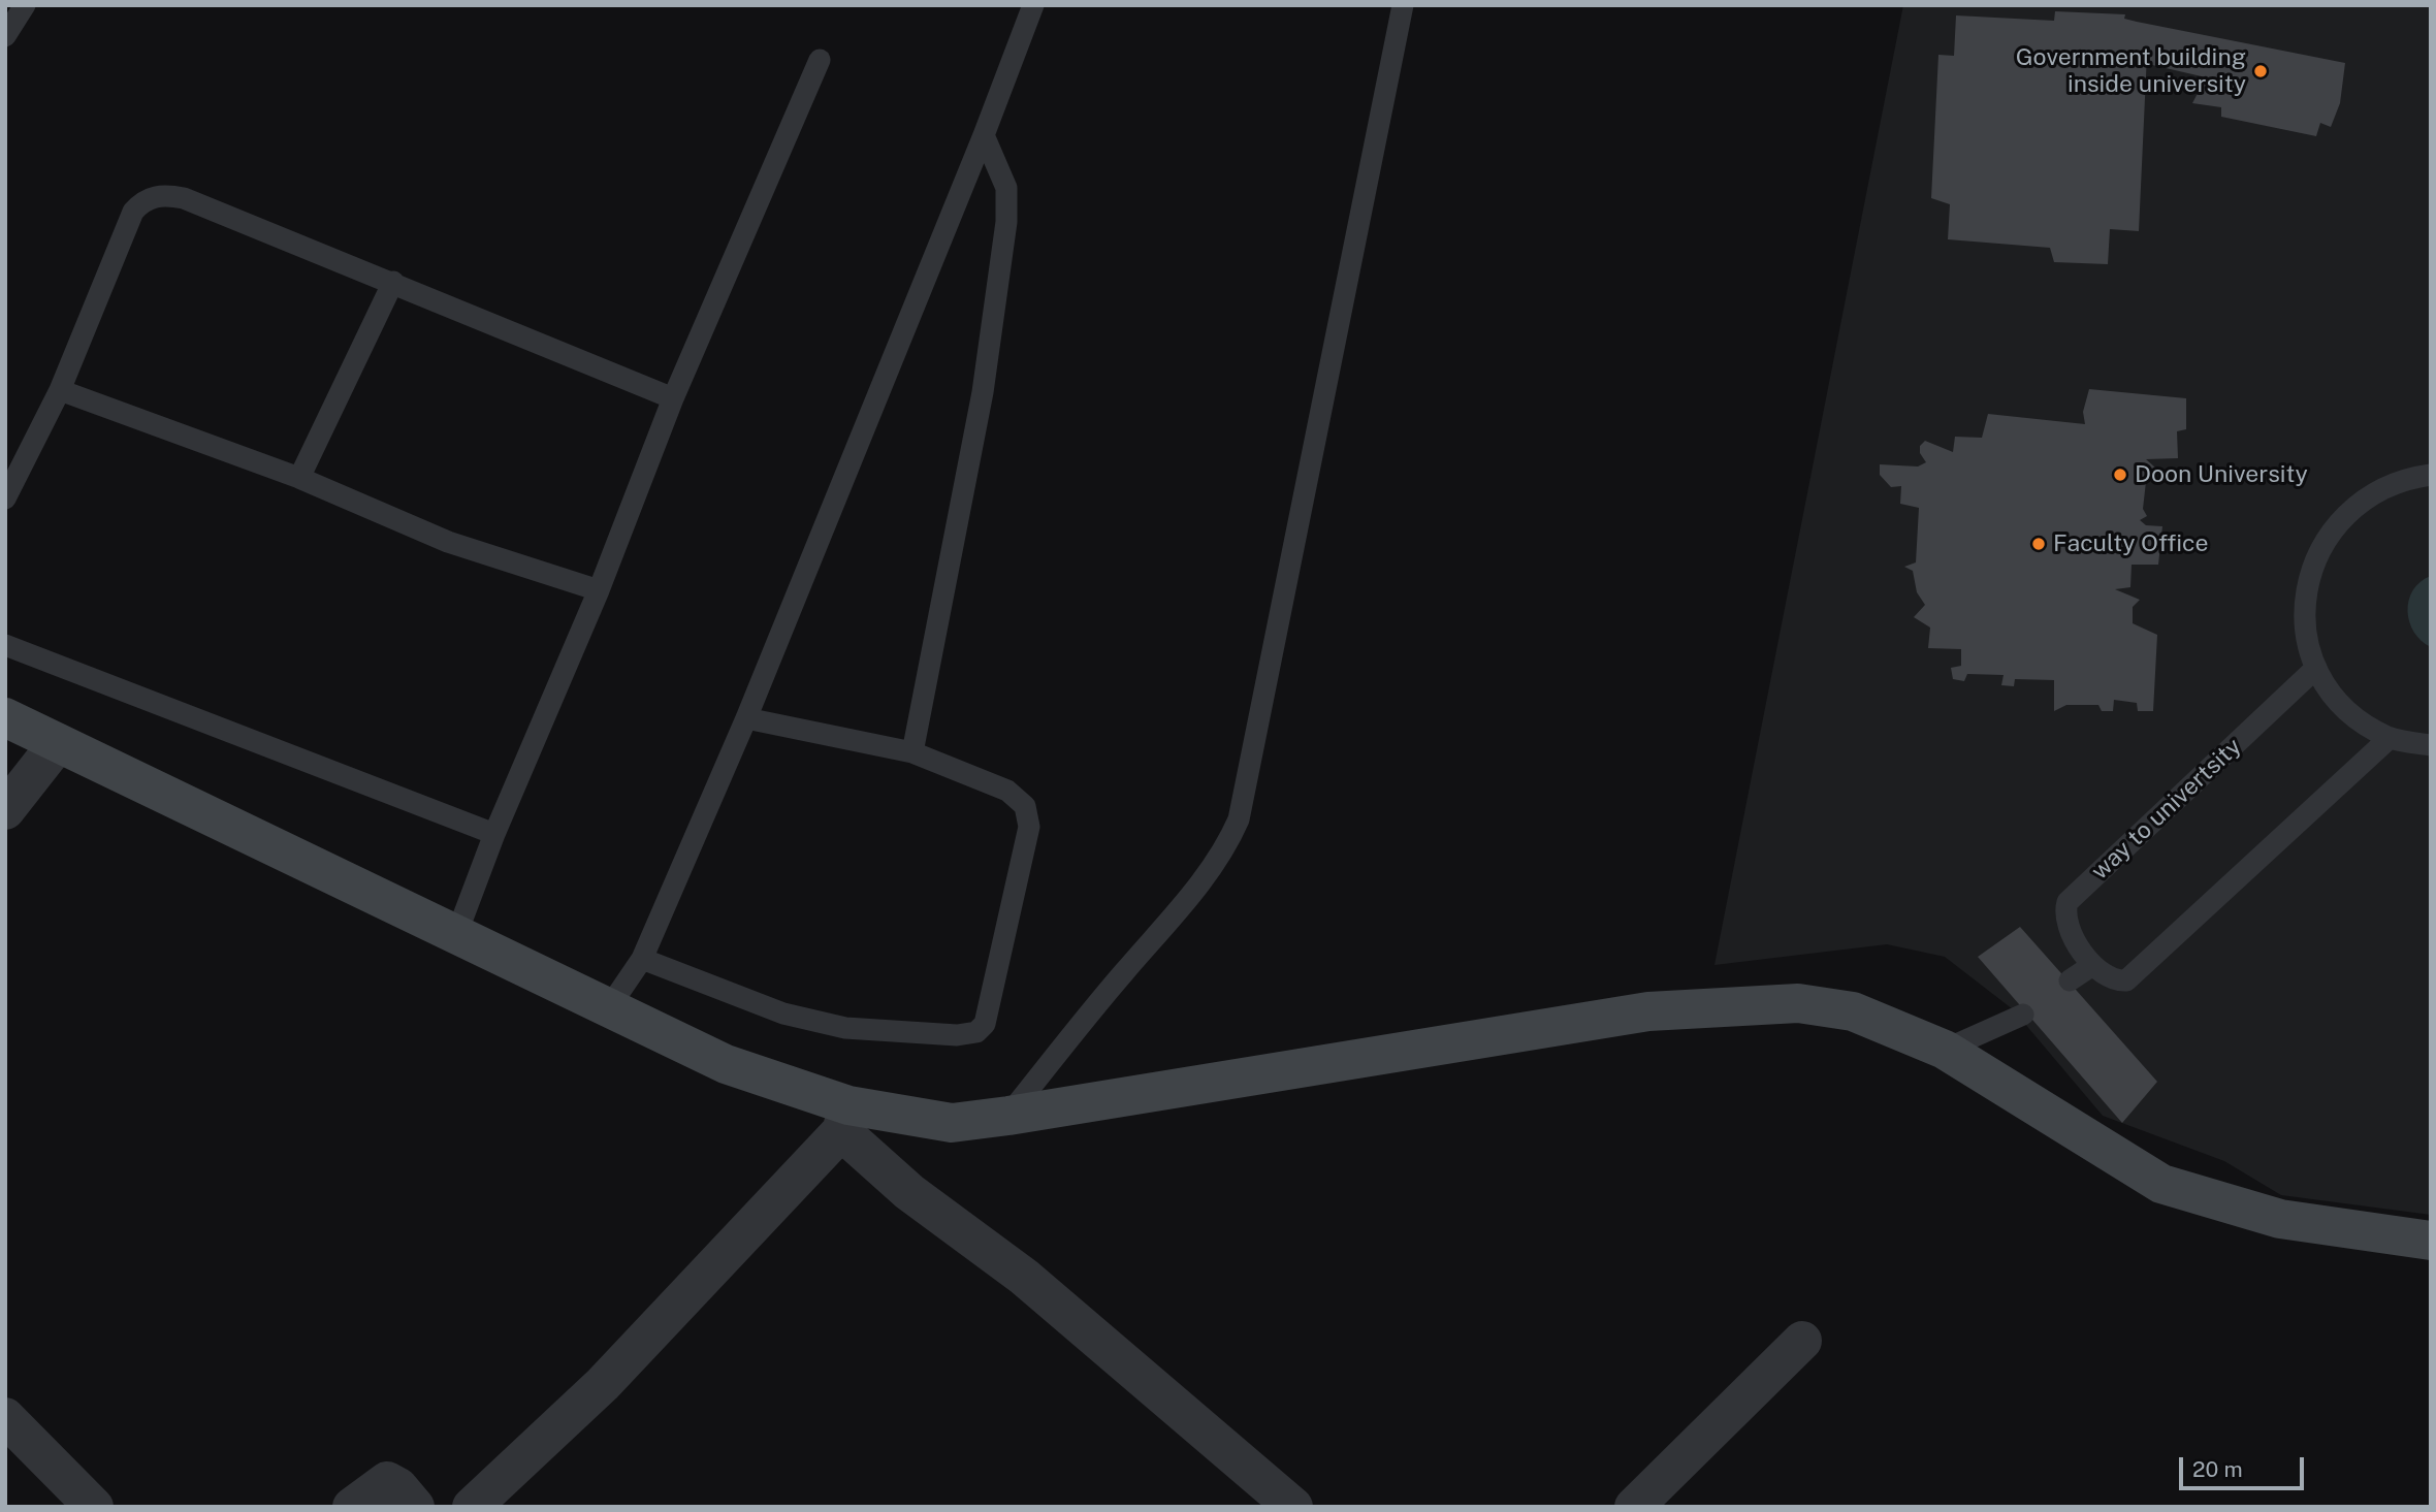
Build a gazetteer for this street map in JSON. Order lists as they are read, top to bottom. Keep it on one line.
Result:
{"streets":{"lane":["way to univertsity"]},"places":["Government building inside university","Doon University","Faculty Office"],"scale_bar":"20 m"}
